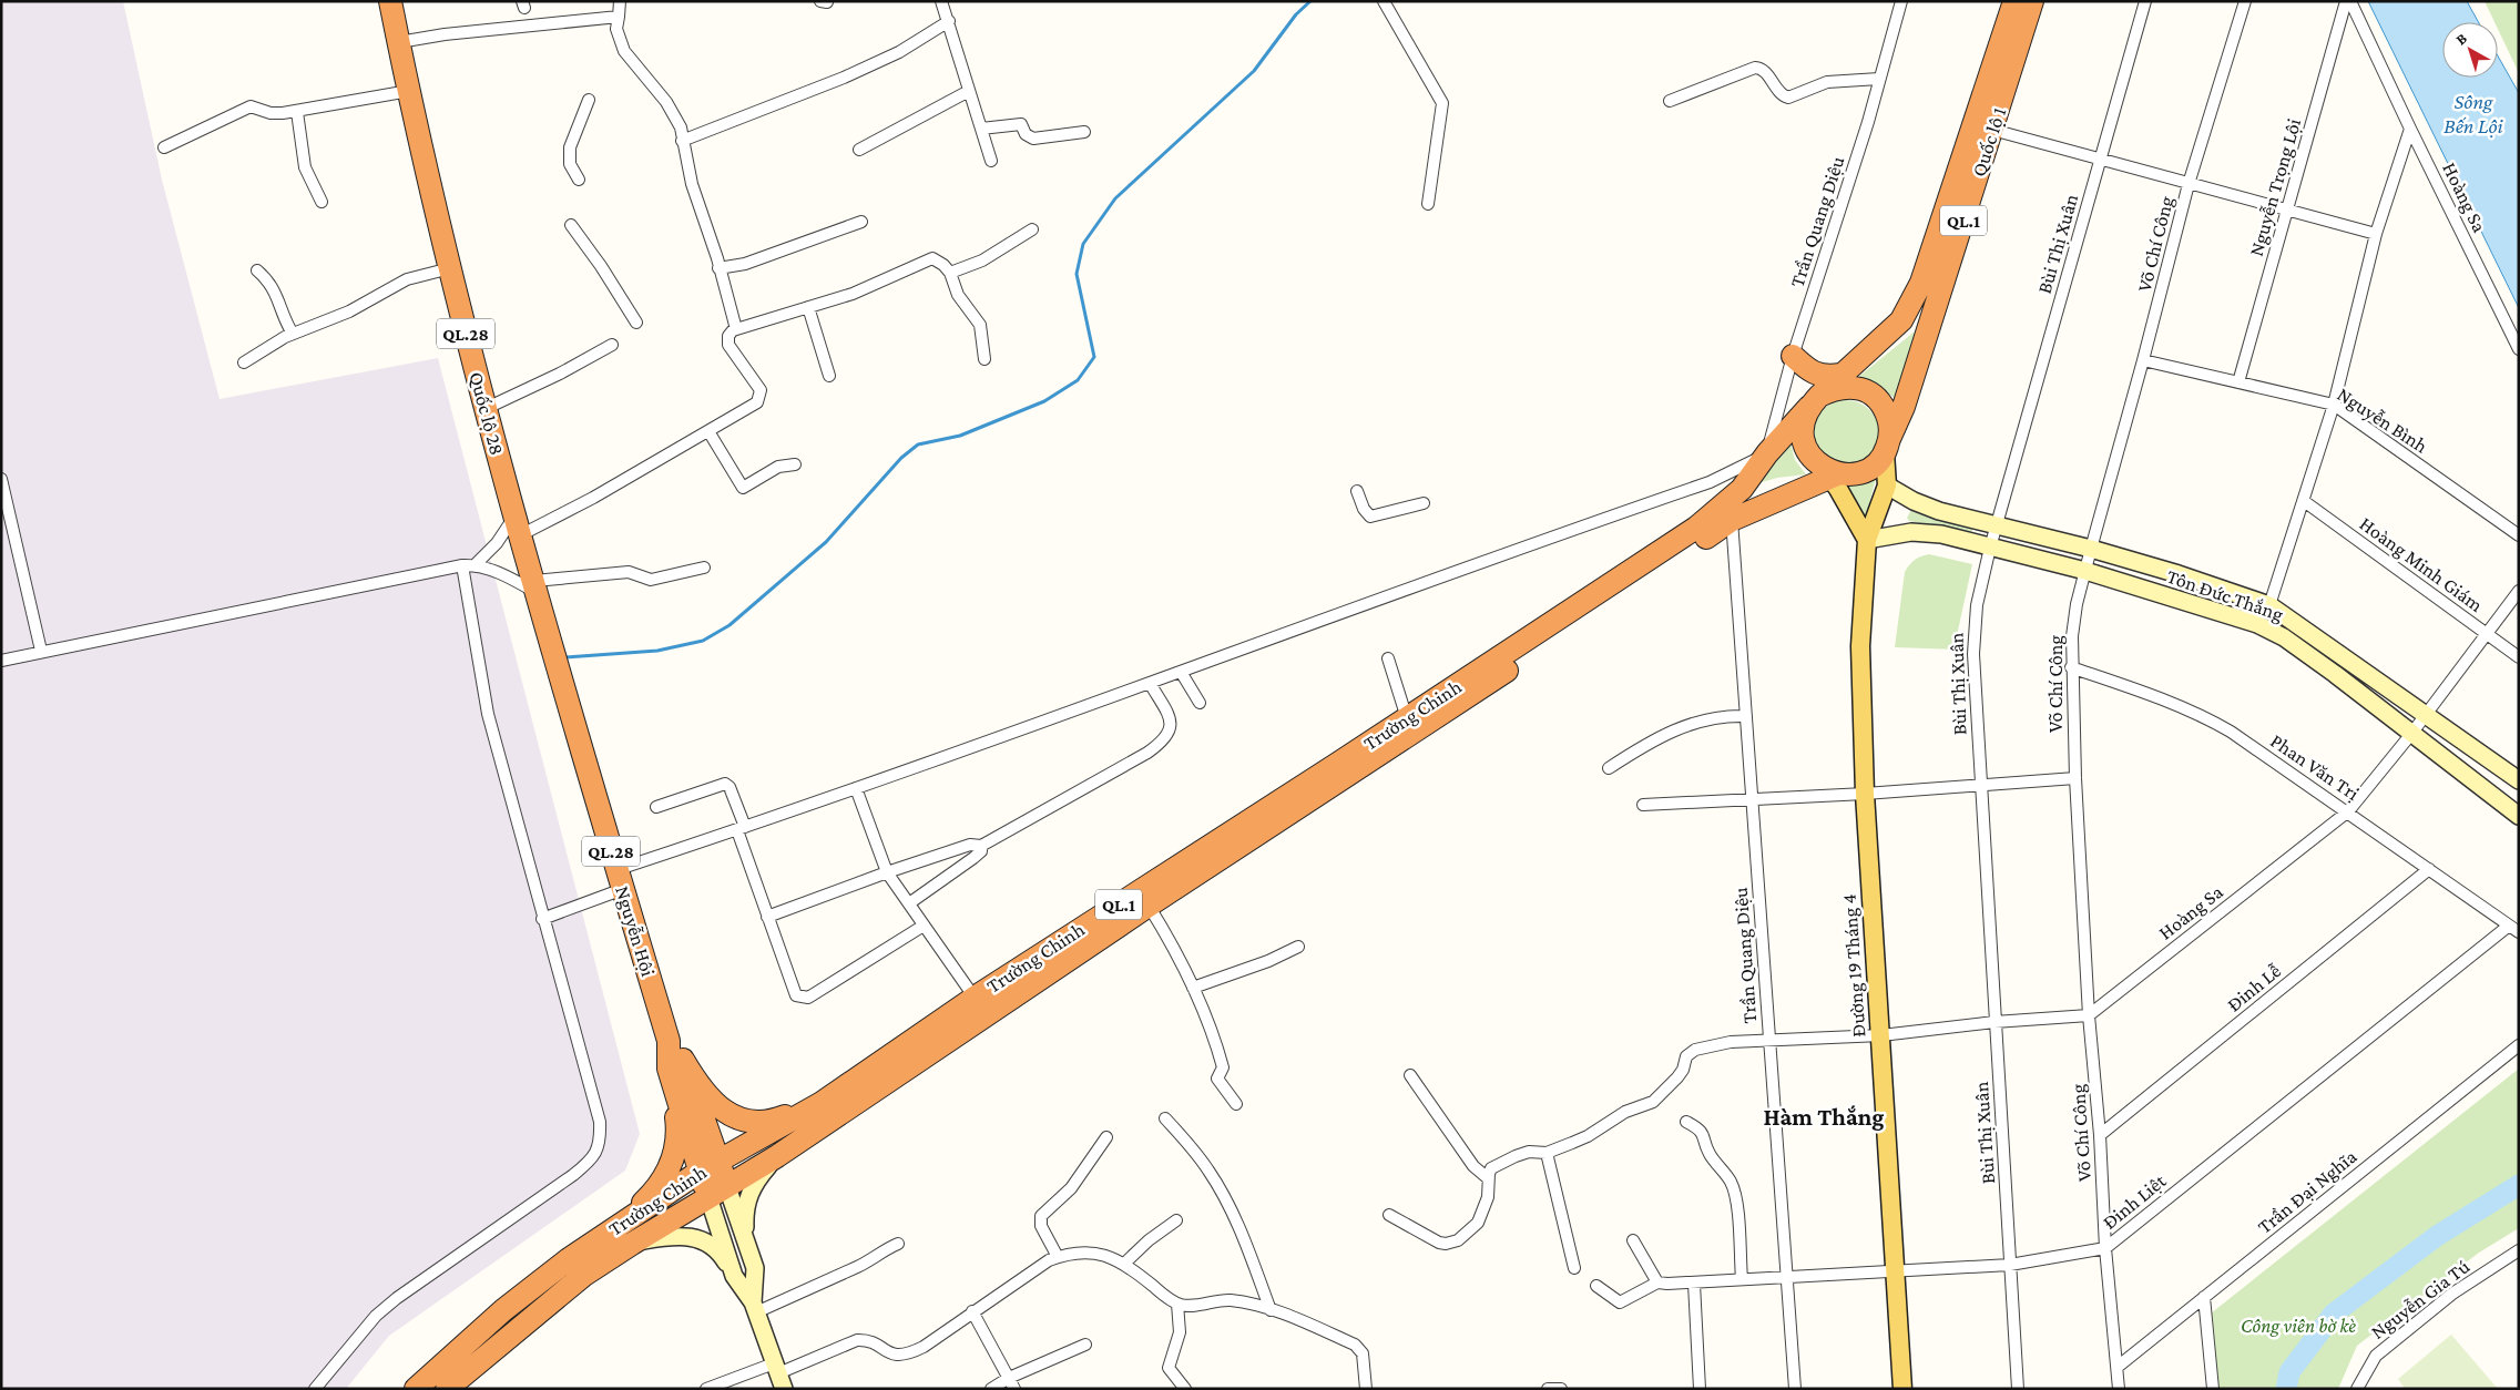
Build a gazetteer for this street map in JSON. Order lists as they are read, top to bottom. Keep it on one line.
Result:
{"streets":{"highway":["Quốc lộ 1","QL.1","QL.28","Quốc lộ 28","Trường Chinh","Nguyễn Hội"],"main road":["Tôn Đức Thắng","Đường 19 Tháng 4"],"street":["Nguyễn Trọng Lội","Hoàng Sa","Trần Quang Diệu","Bùi Thị Xuân","Võ Chí Công","Nguyễn Bình","Hoàng Minh Giám","Phan Văn Trị","Đinh Lễ","Trần Đại Nghĩa","Đinh Liệt","Nguyễn Gia Tú"]},"crossings":[["Quốc lộ 1","QL.1"],["Quốc lộ 1","Trường Chinh"],["Quốc lộ 1","Đường 19 Tháng 4"],["Nguyễn Trọng Lội","Nguyễn Bình"],["Hoàng Sa","Võ Chí Công"],["Hoàng Sa","Hoàng Minh Giám"],["Hoàng Sa","Tôn Đức Thắng"],["Hoàng Sa","Phan Văn Trị"],["QL.1","Trường Chinh"],["QL.1","Đường 19 Tháng 4"],["Trần Quang Diệu","Trường Chinh"],["Trần Quang Diệu","Đinh Liệt"],["Bùi Thị Xuân","Tôn Đức Thắng"],["Bùi Thị Xuân","Đinh Liệt"],["Võ Chí Công","Nguyễn Bình"],["Võ Chí Công","Tôn Đức Thắng"],["Võ Chí Công","Phan Văn Trị"],["Võ Chí Công","Đinh Lễ"],["Võ Chí Công","Trần Đại Nghĩa"],["Võ Chí Công","Đinh Liệt"],["Quốc lộ 28","Nguyễn Hội"],["Tôn Đức Thắng","Đường 19 Tháng 4"],["Trường Chinh","Nguyễn Hội"],["Trường Chinh","Đường 19 Tháng 4"],["Phan Văn Trị","Đinh Lễ"],["Phan Văn Trị","Đinh Liệt"],["Đường 19 Tháng 4","Đinh Liệt"]],"districts":["Hàm Thắng"],"water":["Sông Bến Lội"],"parks":["Công viên bờ kè"],"north":"top left"}
